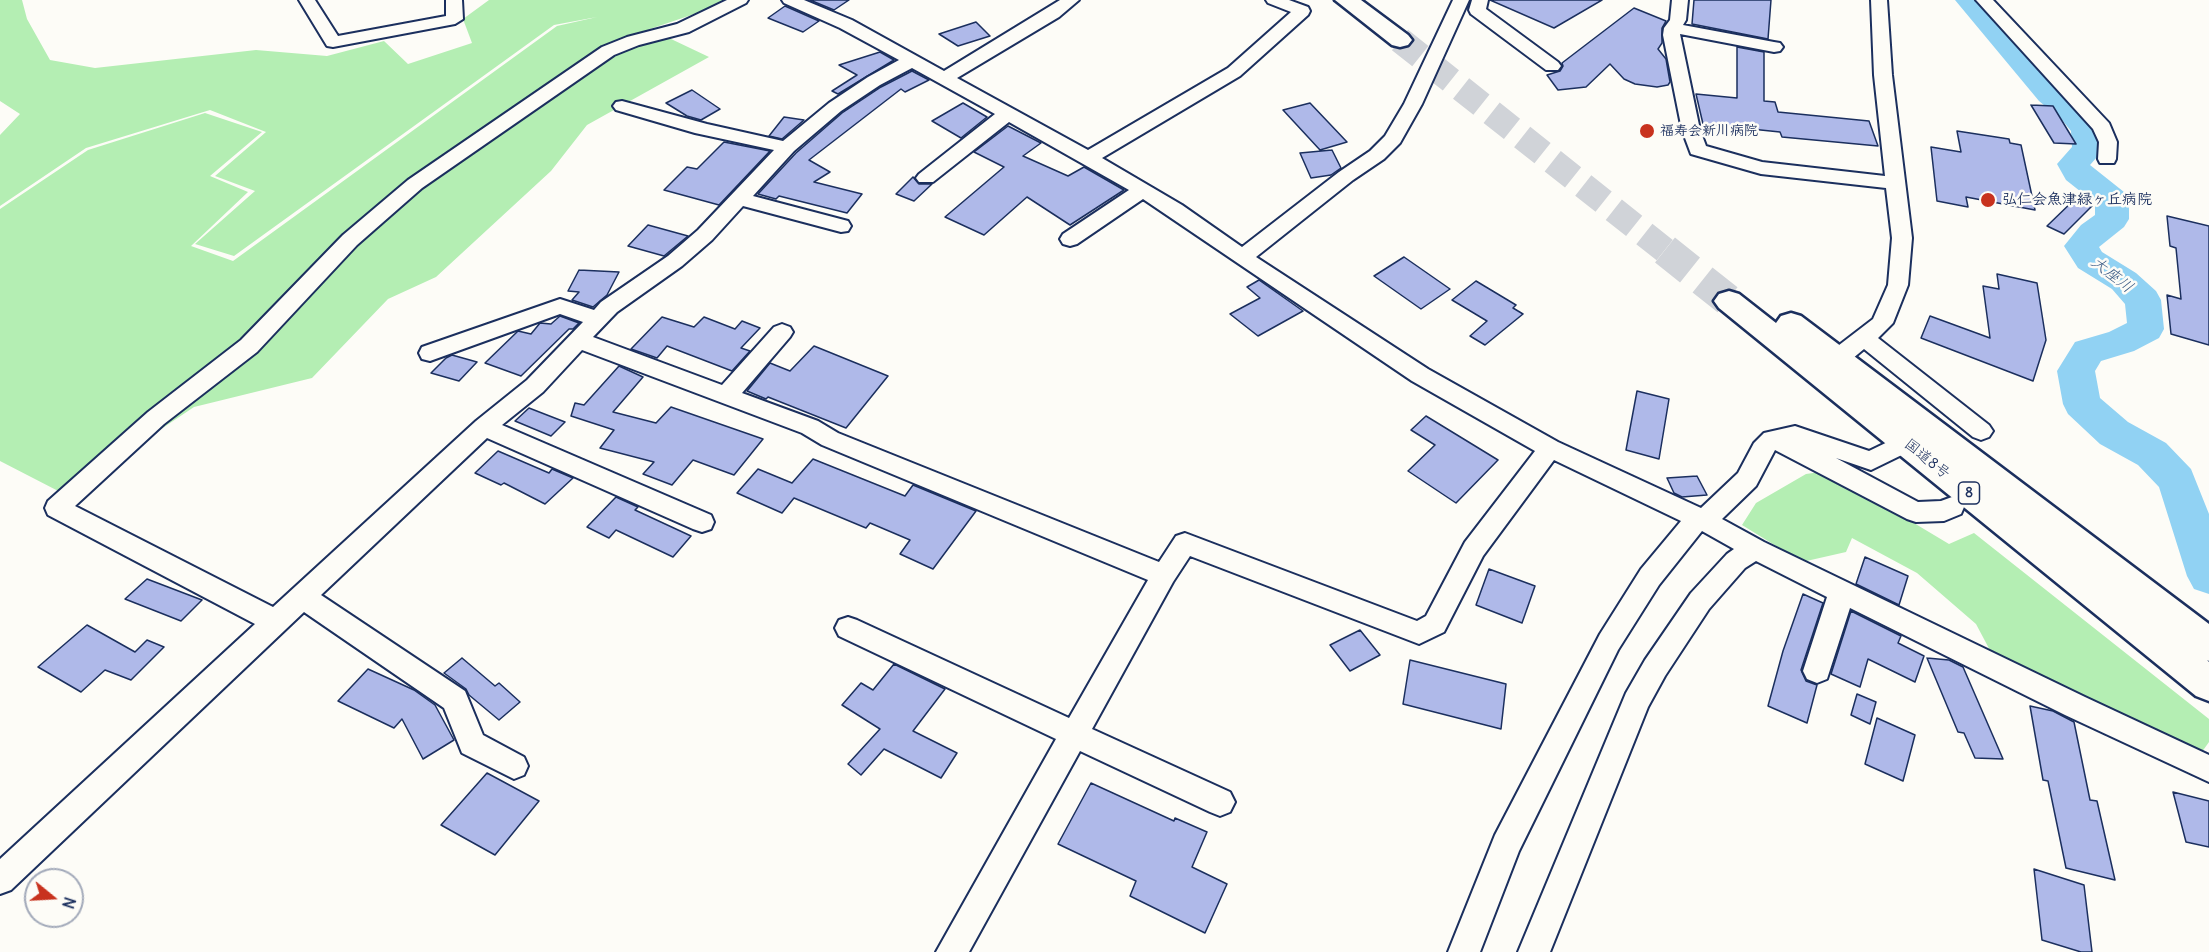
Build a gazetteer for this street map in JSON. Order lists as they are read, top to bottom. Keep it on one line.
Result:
{"streets":{"highway":["国道8号","8"]},"water":["大座川"],"places":["福寿会新川病院","弘仁会魚津緑ヶ丘病院"],"north":"right"}
